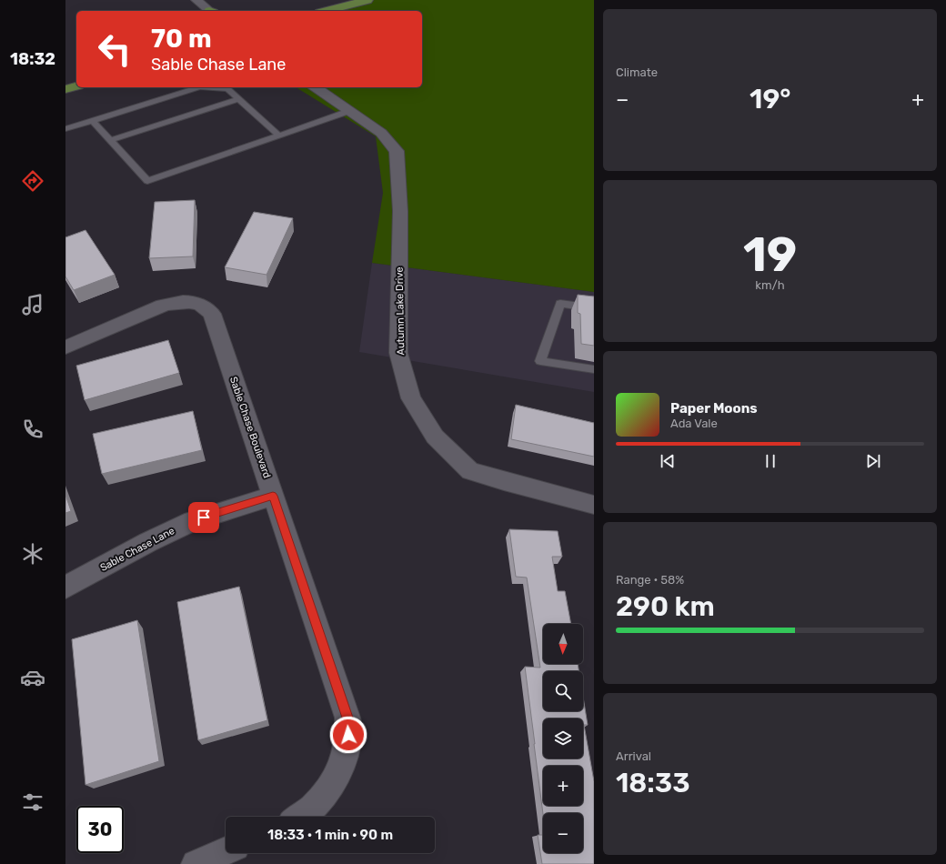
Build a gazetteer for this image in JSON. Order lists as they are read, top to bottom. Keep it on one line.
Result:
{"streets":{"street":["Autumn Lake Drive","Sable Chase Boulevard","Sable Chase Lane"]},"crossings":[["Sable Chase Boulevard","Sable Chase Lane"]],"north":"bottom","page":{"tabs":"18:32","tile":["Climate",["19","km/h"],["Range · 58%","290 km"],["Arrival","18:33"]],"turn":["70 m","Sable Chase Lane"],"heat":["−","19°","+"],"song":["Paper Moons","Ada Vale"],"map_buttons":["+","−"],"limit":"30","trip":"18:33 · 1 min · 90 m"}}
